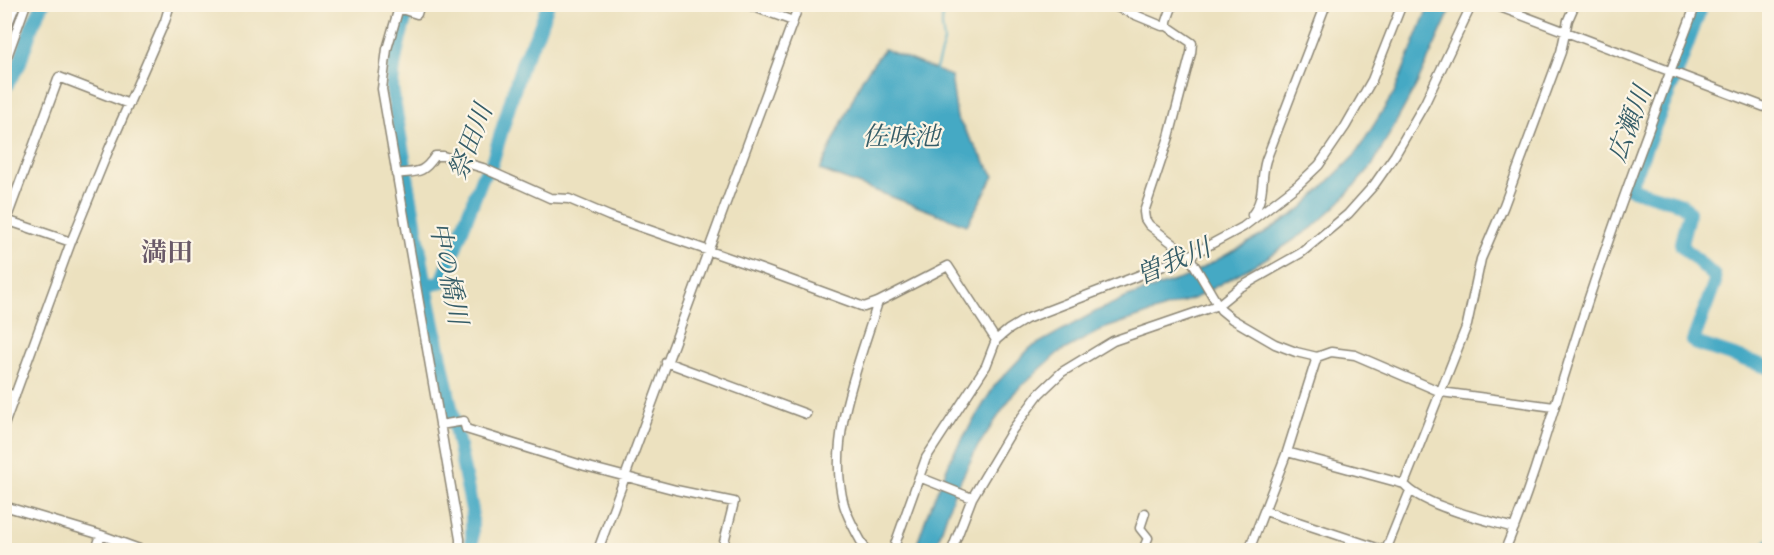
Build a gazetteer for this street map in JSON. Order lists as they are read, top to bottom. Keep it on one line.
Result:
{"districts":["満田"],"water":["広瀬川","佐味池","祭田川","曽我川","中の橋川"]}
